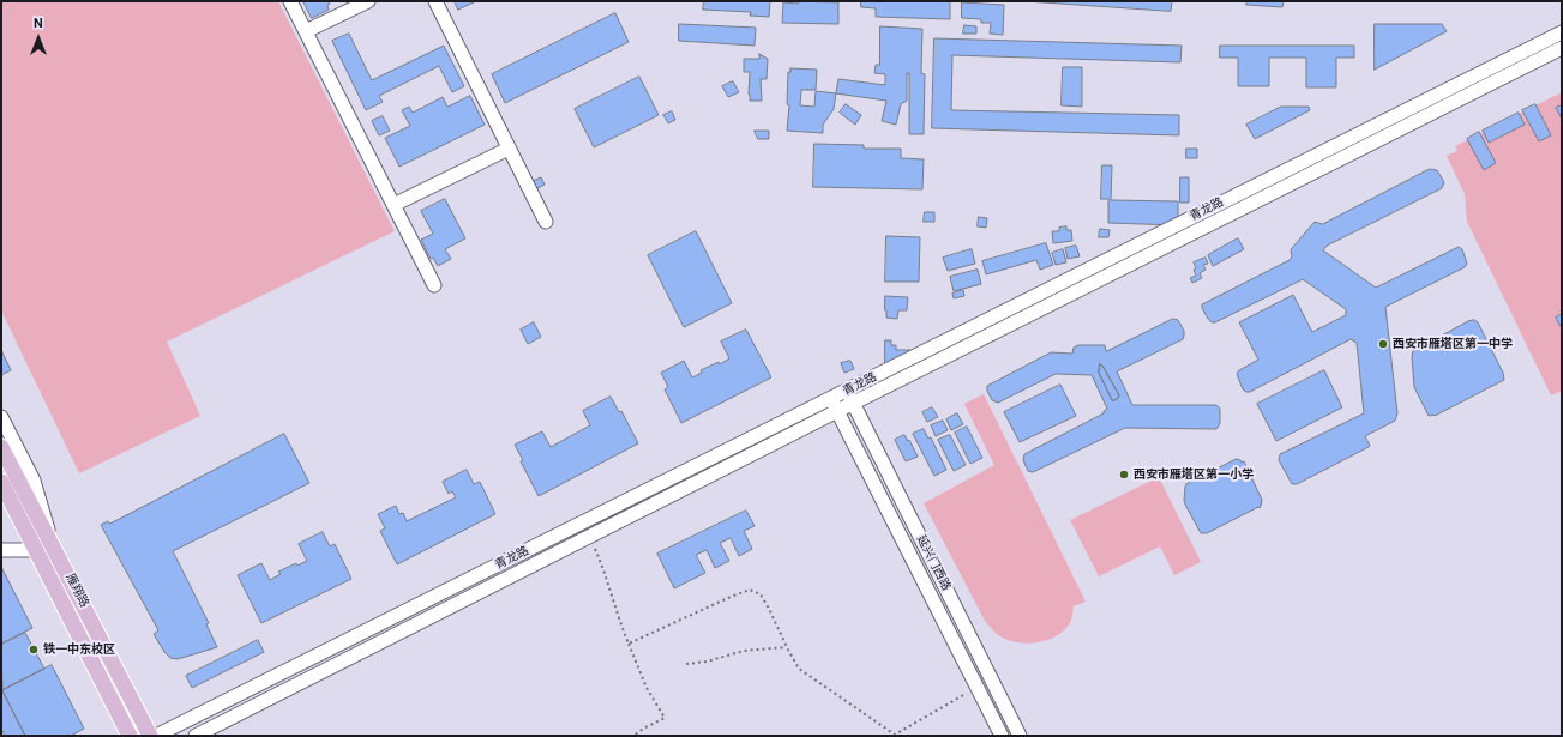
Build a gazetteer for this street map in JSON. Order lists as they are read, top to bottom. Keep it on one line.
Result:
{"streets":{"main road":["雁翔路"],"street":["青龙路","延兴门西路"]},"crossings":[["青龙路","延兴门西路"]],"places":["西安市雁塔区第一中学","西安市雁塔区第一小学","铁一中东校区"],"north":"top"}
